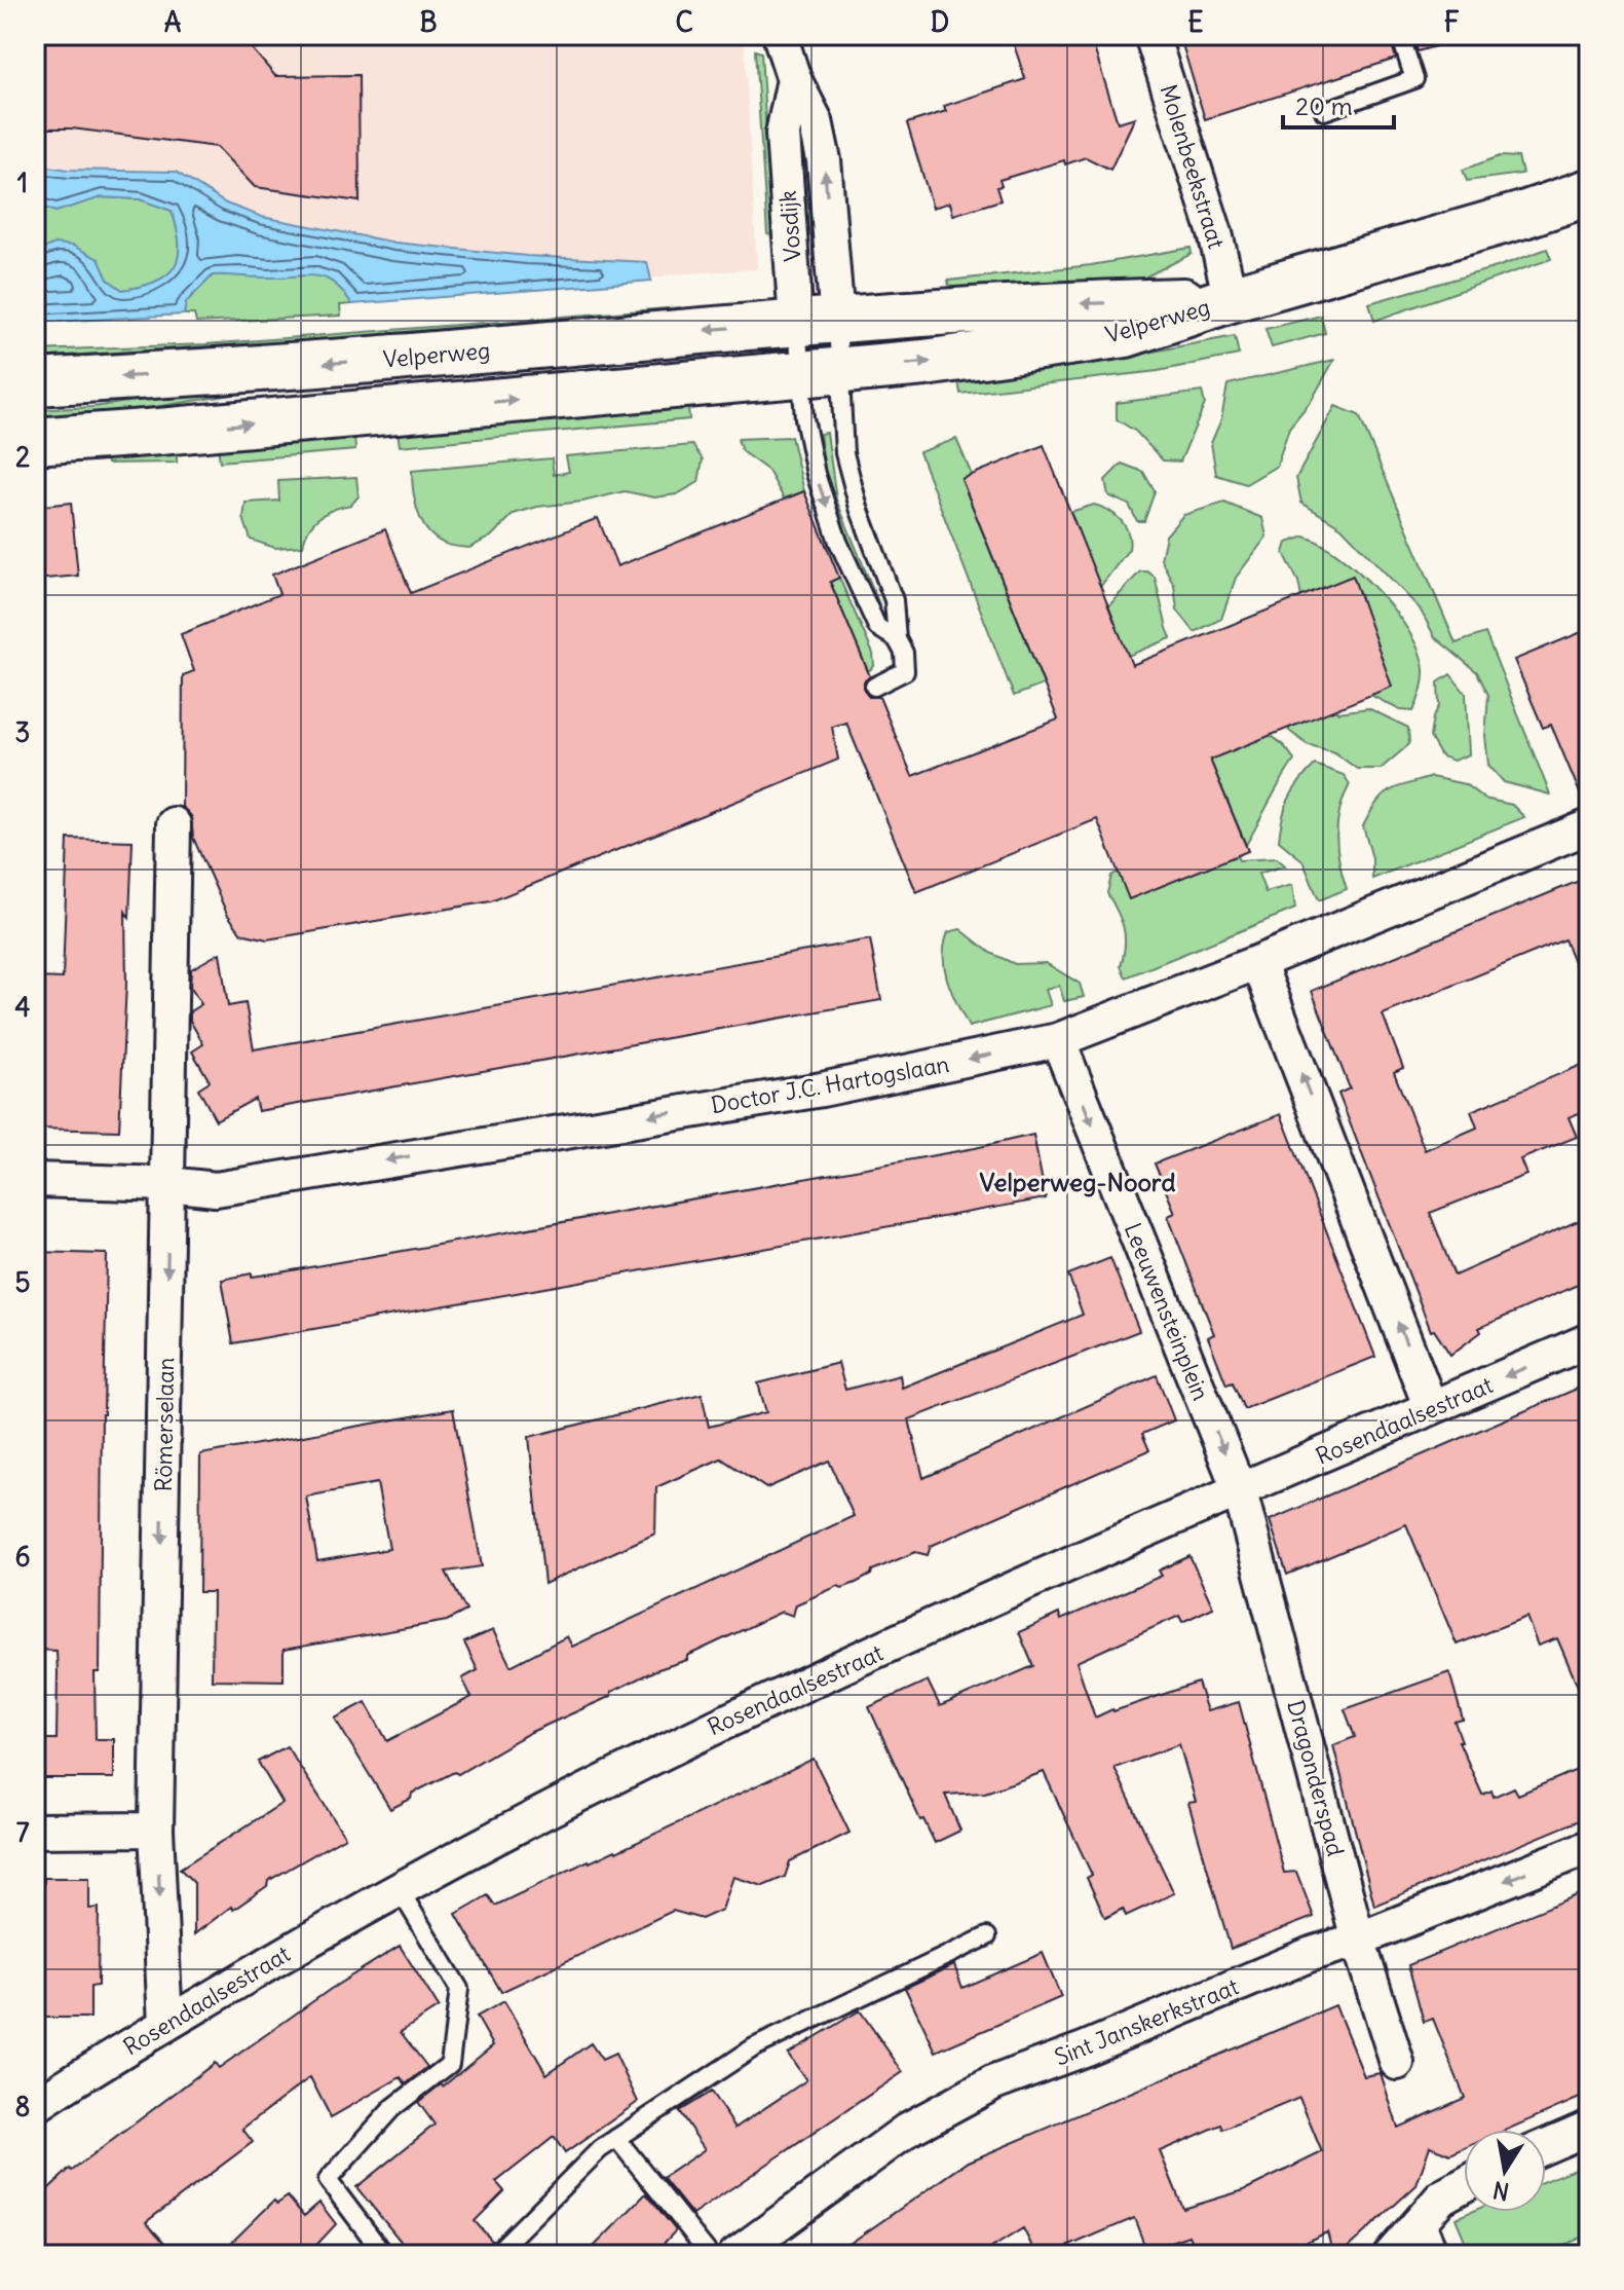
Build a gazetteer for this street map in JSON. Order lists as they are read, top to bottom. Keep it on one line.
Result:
{"streets":{"main road":["Velperweg"],"street":["Molenbeekstraat","Vosdijk","Doctor J.C. Hartogslaan","Leeuwensteinplein","Rosendaalsestraat","Römerselaan","Dragonderspad","Sint Janskerkstraat"]},"crossings":[["Molenbeekstraat","Velperweg"],["Vosdijk","Velperweg"],["Doctor J.C. Hartogslaan","Leeuwensteinplein"],["Doctor J.C. Hartogslaan","Römerselaan"],["Leeuwensteinplein","Rosendaalsestraat"],["Leeuwensteinplein","Dragonderspad"],["Rosendaalsestraat","Römerselaan"],["Rosendaalsestraat","Dragonderspad"],["Dragonderspad","Sint Janskerkstraat"]],"one_way":["Doctor J.C. Hartogslaan","Römerselaan"],"districts":["Velperweg-Noord"],"scale_bar":"20 m","north":"bottom","grid":{"columns":["A","B","C","D","E","F"],"rows":["1","2","3","4","5","6","7","8"]}}
